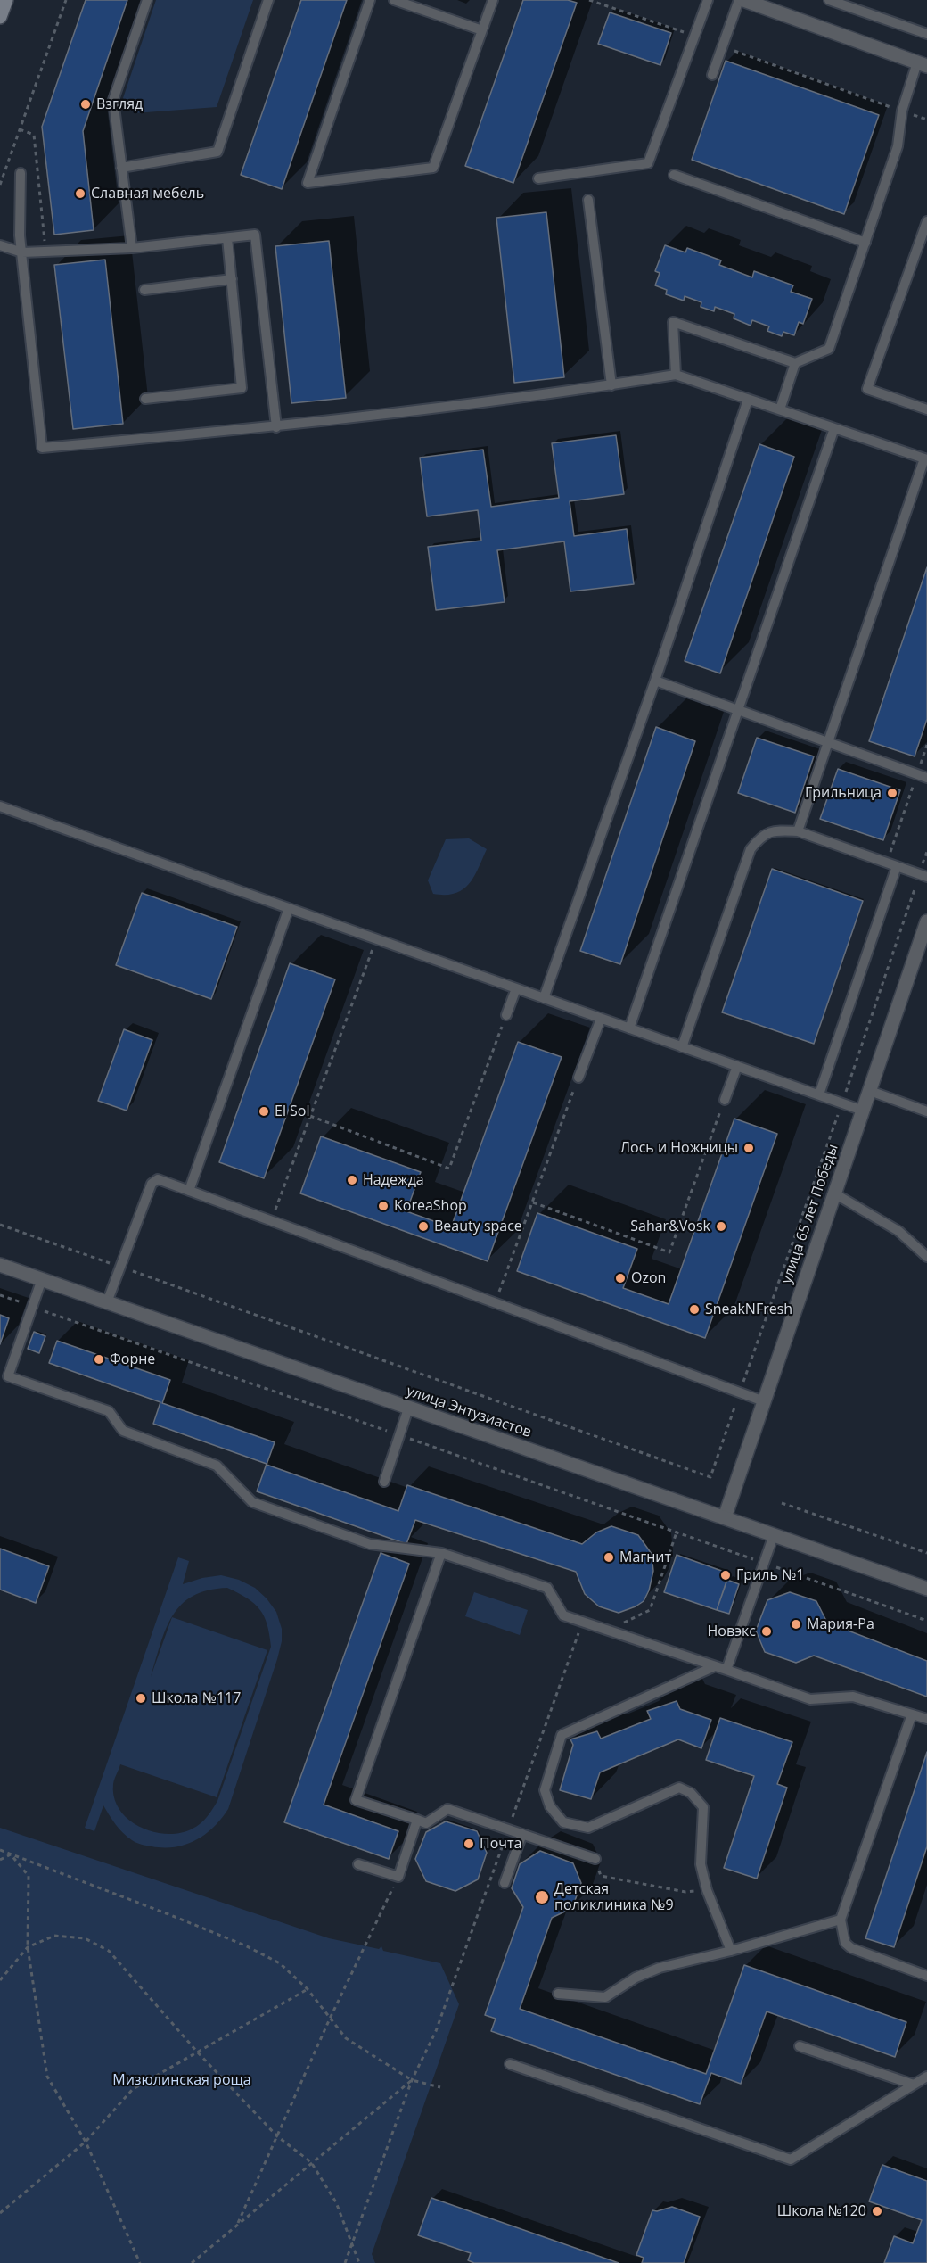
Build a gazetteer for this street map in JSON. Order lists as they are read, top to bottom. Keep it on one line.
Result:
{"streets":{"street":["улица 65 лет Победы","улица Энтузиастов"]},"crossings":[["улица 65 лет Победы","улица Энтузиастов"]],"parks":["Мизюлинская роща"],"places":["Взгляд","Славная мебель","Грильница","El Sol","Лось и Ножницы","Надежда","KoreaShop","Beauty space","Sahar&Vosk","Ozon","SneakNFresh","Форне","Магнит","Гриль №1","Мария-Ра","Новэкс","Школа №117","Почта","Детская поликлиника №9","Школа №120"]}
